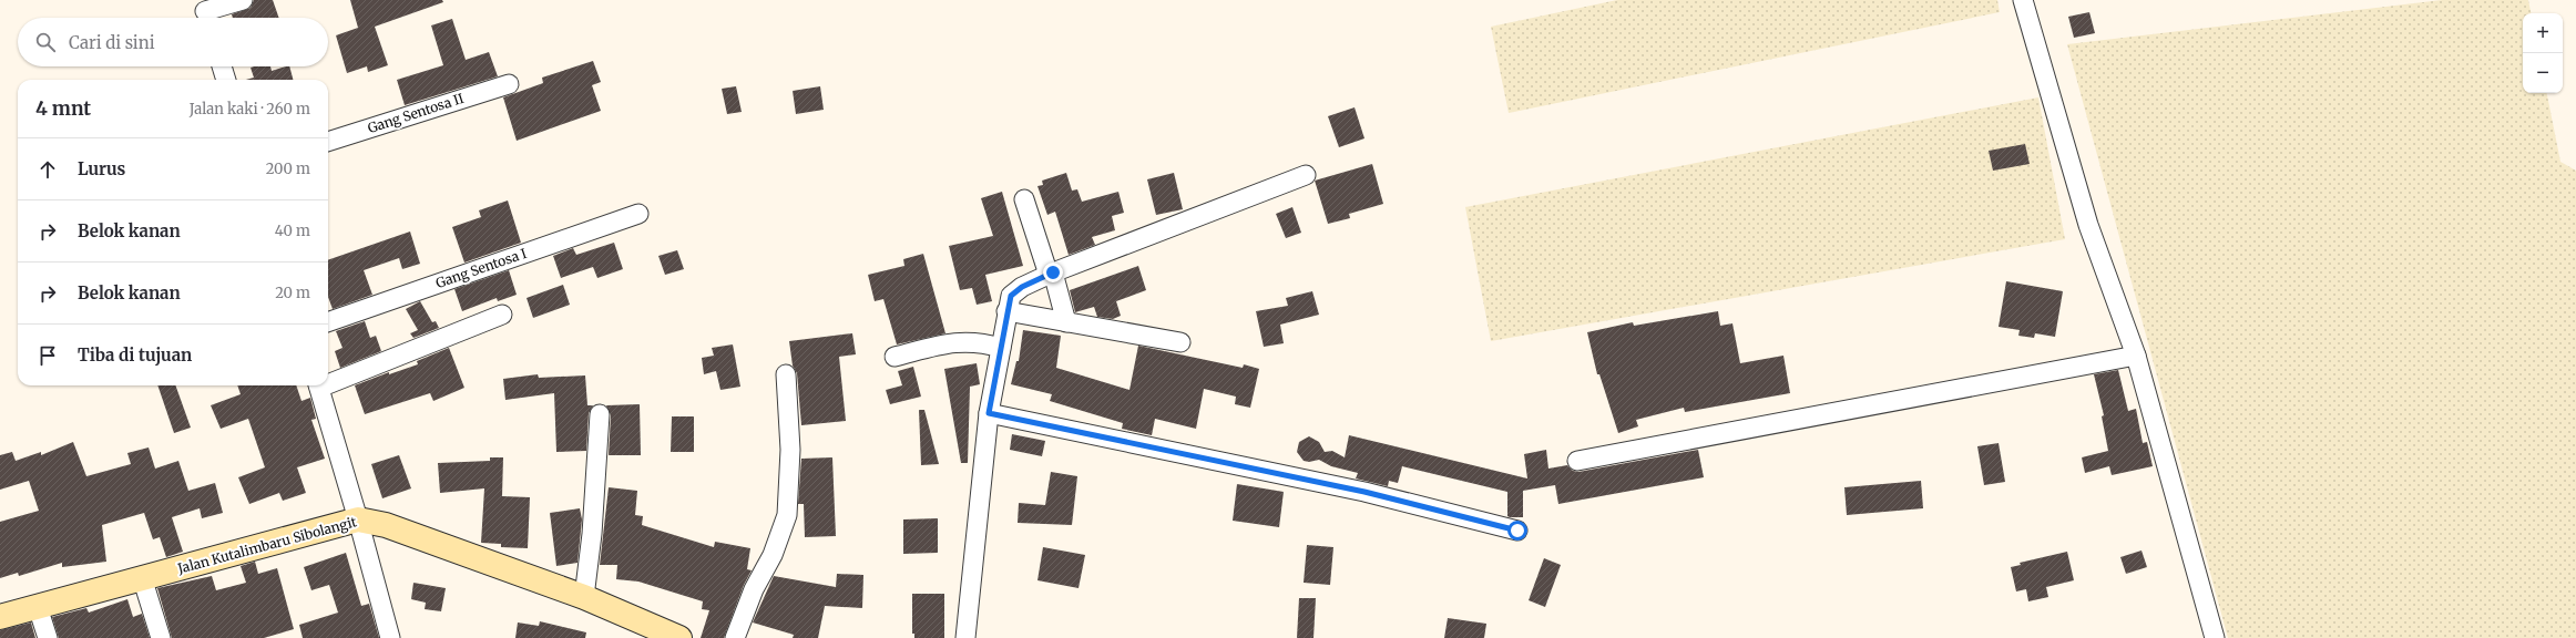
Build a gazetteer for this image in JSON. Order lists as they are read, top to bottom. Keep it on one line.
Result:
{"streets":{"street":["Gang Sentosa II","Gang Sentosa I","Jalan Kutalimbaru Sibolangit"]},"page":{"map_buttons":["+","−"],"search":"Cari di sini","heading":["4 mnt","Jalan kaki · 260 m"],"list":[["Lurus","200 m"],["Belok kanan","40 m"],["Belok kanan","20 m"],"Tiba di tujuan"]}}
